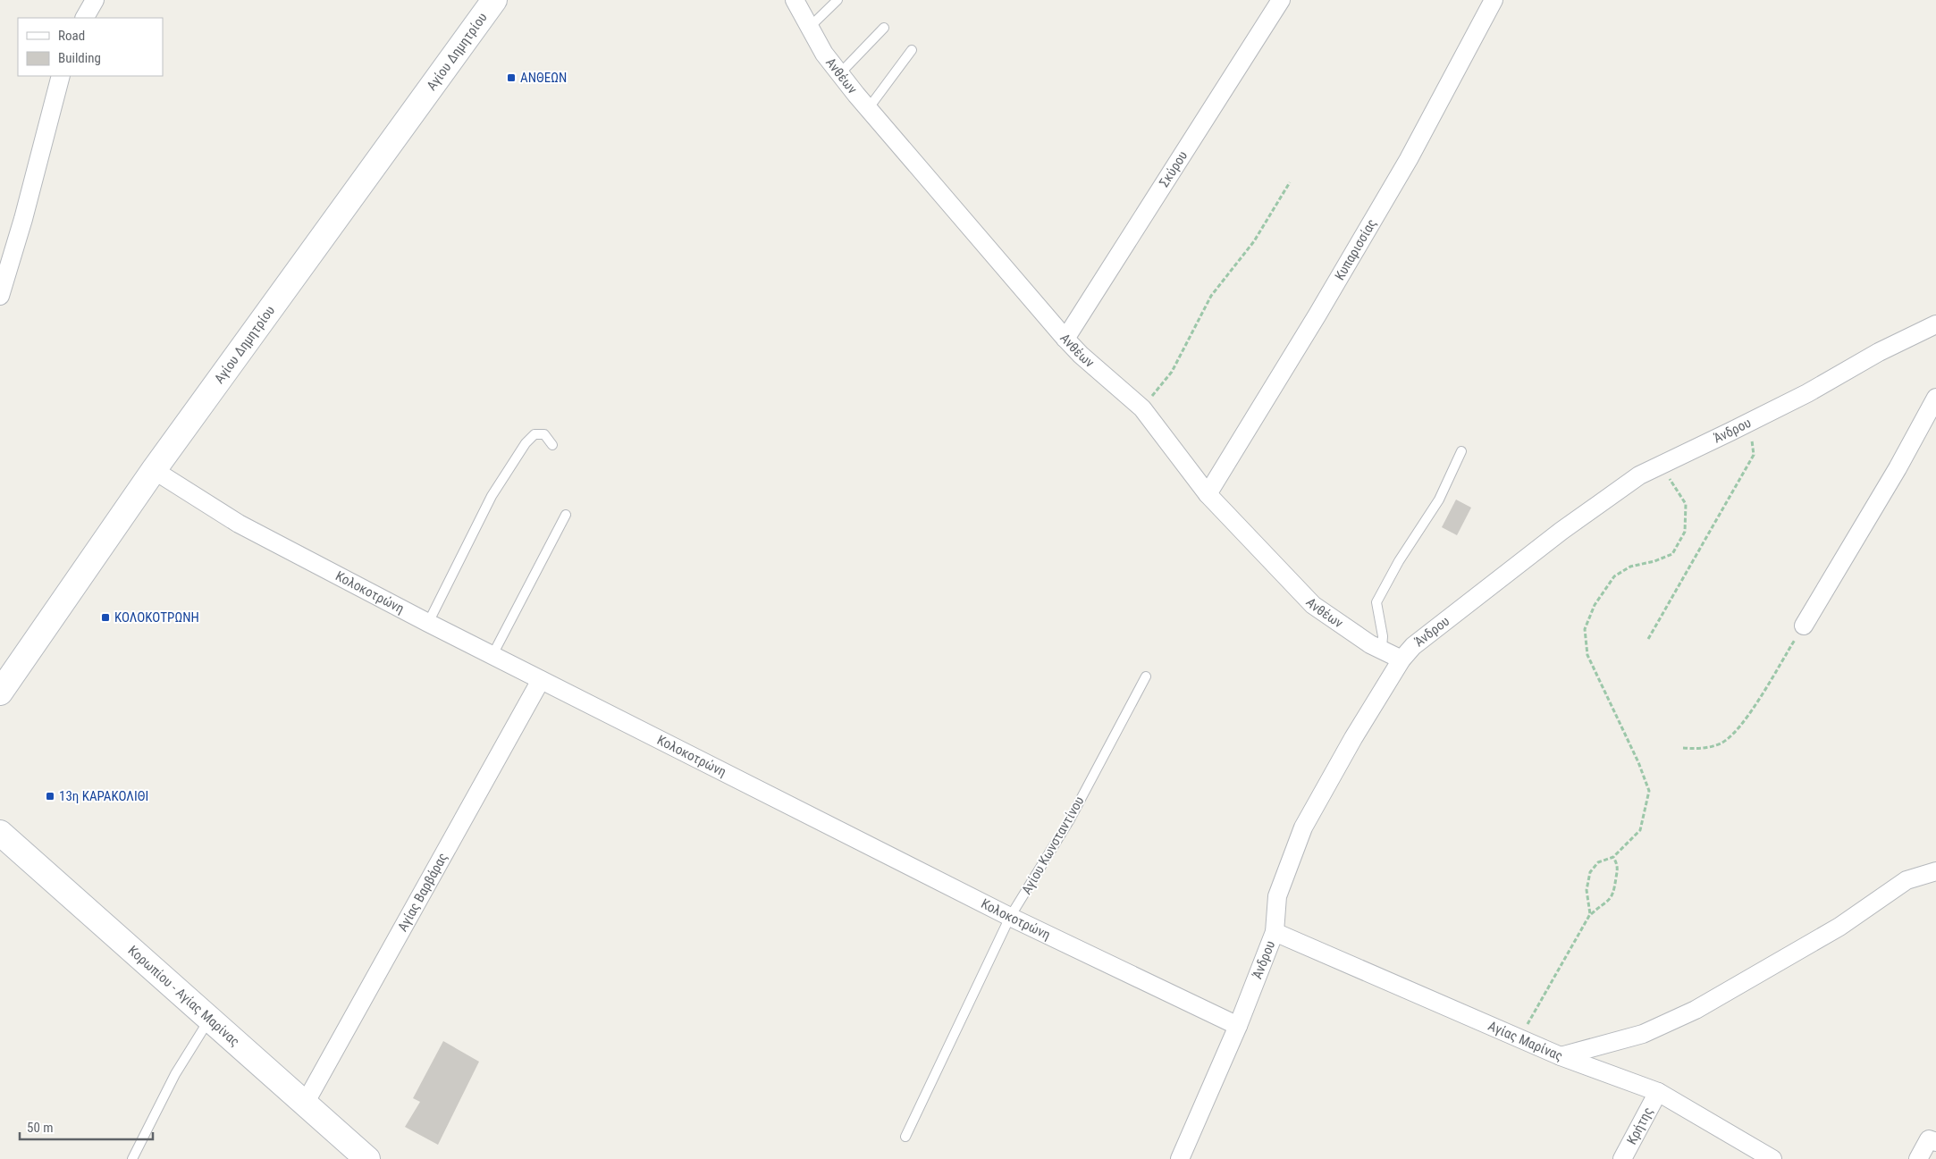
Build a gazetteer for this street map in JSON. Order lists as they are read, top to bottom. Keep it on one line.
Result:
{"streets":{"street":["Αγίου Δημητρίου","Ανθέων","Σκύρου","Κυπαρισσίας","Άνδρου","Κολοκοτρώνη","Αγίας Βαρβάρας","Κορωπίου - Αγίας Μαρίνας","Αγίας Μαρίνας","Κρήτης"],"lane":["Αγίου Κωνσταντίνου"]},"crossings":[["Αγίου Δημητρίου","Κολοκοτρώνη"],["Ανθέων","Σκύρου"],["Ανθέων","Κυπαρισσίας"],["Ανθέων","Άνδρου"],["Άνδρου","Κολοκοτρώνη"],["Άνδρου","Αγίας Μαρίνας"],["Κολοκοτρώνη","Αγίου Κωνσταντίνου"],["Κολοκοτρώνη","Αγίας Βαρβάρας"],["Αγίας Βαρβάρας","Κορωπίου - Αγίας Μαρίνας"],["Αγίας Μαρίνας","Κρήτης"]],"places":{"transit":["ΑΝΘΕΩΝ","ΚΟΛΟΚΟΤΡΩΝΗ","13η ΚΑΡΑΚΟΛΙΘΙ"]},"legend":["Road","Building"],"scale_bar":"50 m"}
